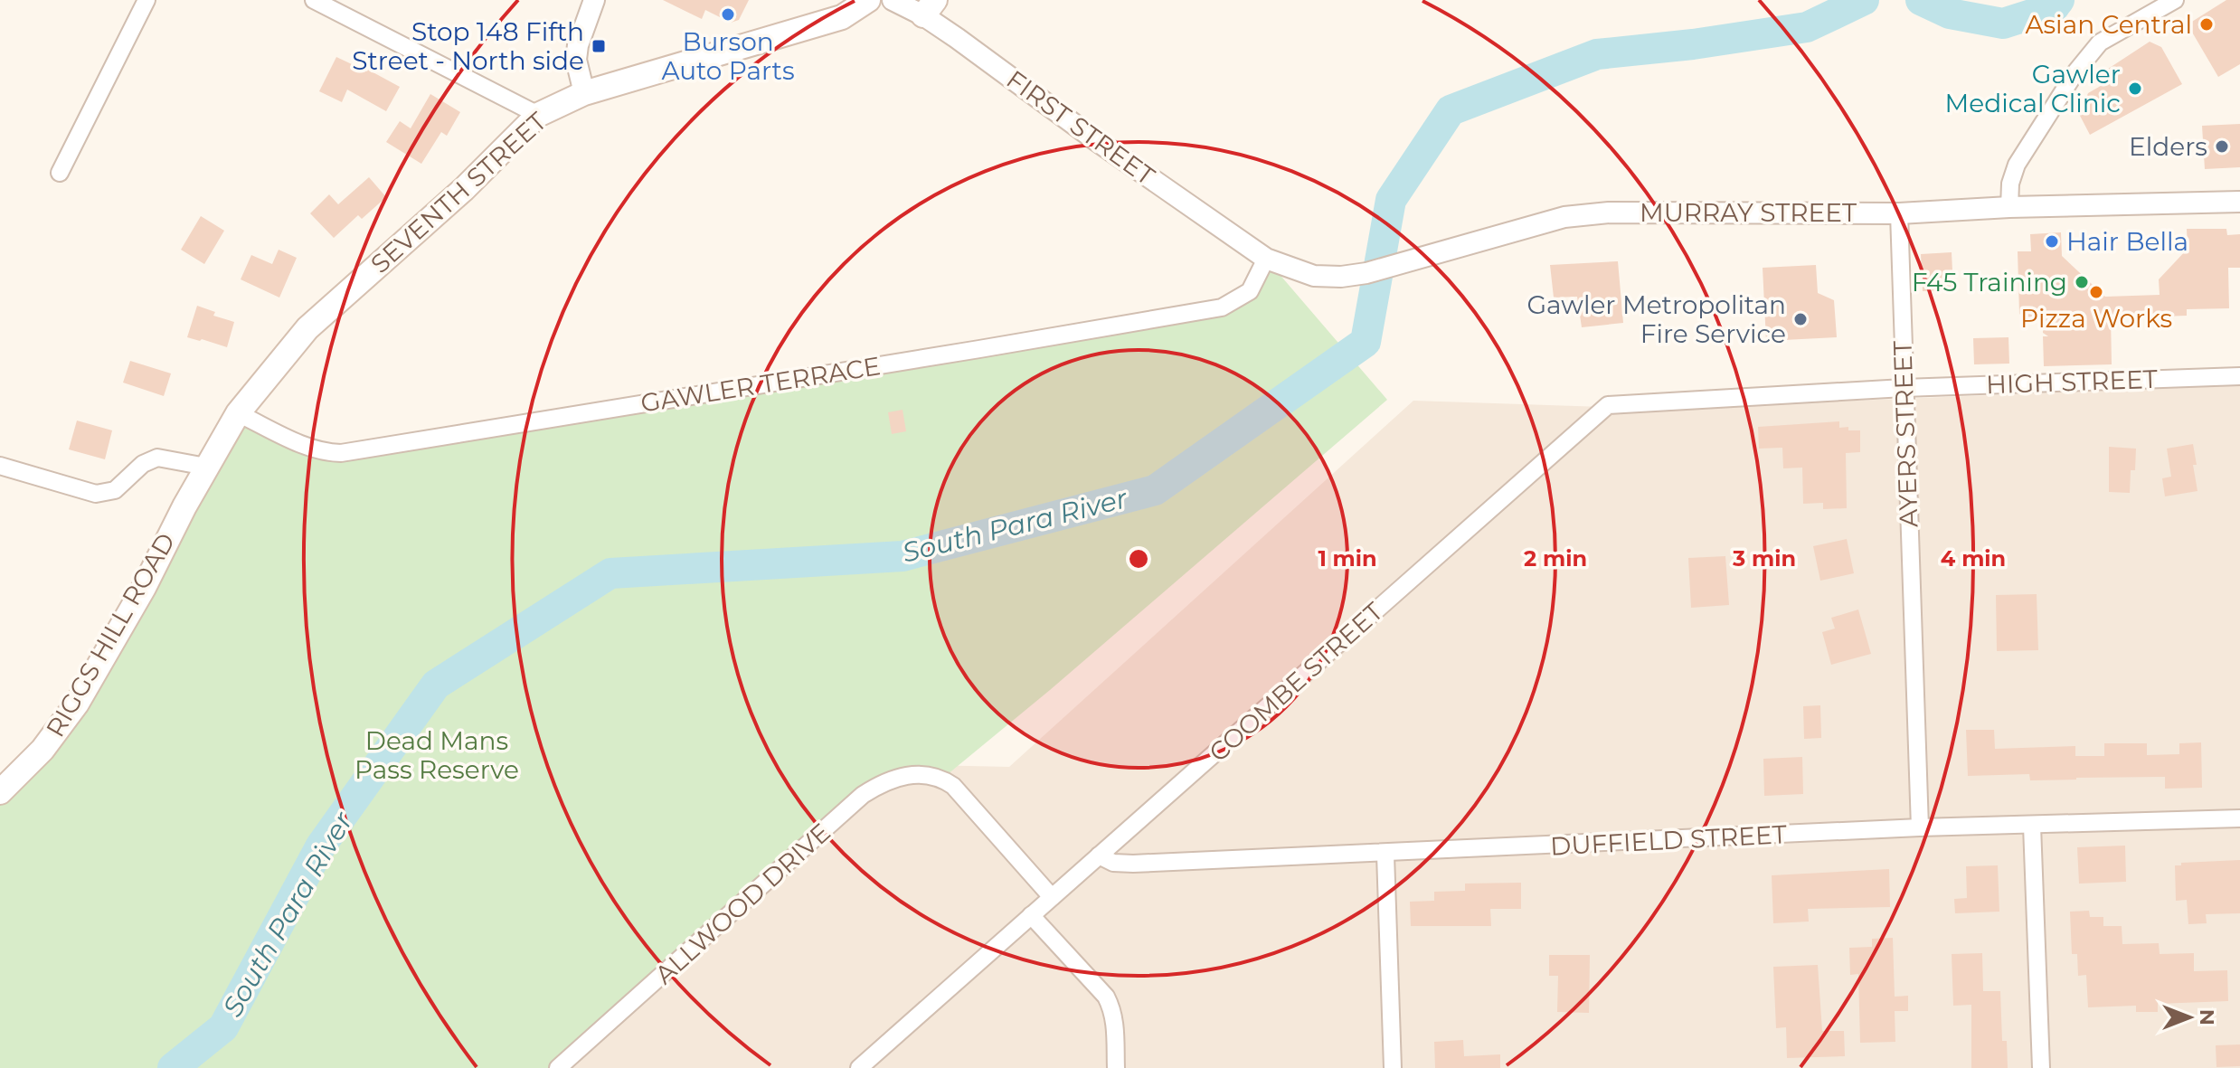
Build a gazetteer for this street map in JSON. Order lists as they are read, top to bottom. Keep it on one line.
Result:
{"streets":{"main road":["SEVENTH STREET","RIGGS HILL ROAD"],"street":["FIRST STREET","MURRAY STREET","HIGH STREET","GAWLER TERRACE","AYERS STREET","COOMBE STREET","DUFFIELD STREET","ALLWOOD DRIVE"]},"crossings":[["FIRST STREET","MURRAY STREET"],["FIRST STREET","GAWLER TERRACE"],["SEVENTH STREET","GAWLER TERRACE"],["SEVENTH STREET","RIGGS HILL ROAD"],["MURRAY STREET","GAWLER TERRACE"],["MURRAY STREET","AYERS STREET"],["HIGH STREET","AYERS STREET"],["HIGH STREET","COOMBE STREET"],["AYERS STREET","COOMBE STREET"],["AYERS STREET","DUFFIELD STREET"],["COOMBE STREET","DUFFIELD STREET"],["COOMBE STREET","ALLWOOD DRIVE"]],"water":["South Para River"],"parks":["Dead Mans Pass Reserve"],"places":{"other":["Burson Auto Parts","Asian Central","Gawler Medical Clinic","Elders","Hair Bella","F45 Training","Pizza Works","Gawler Metropolitan Fire Service"],"transit":["Stop 148 Fifth Street - North side"]},"north":"right","rings":["1 min","2 min","3 min","4 min"]}
